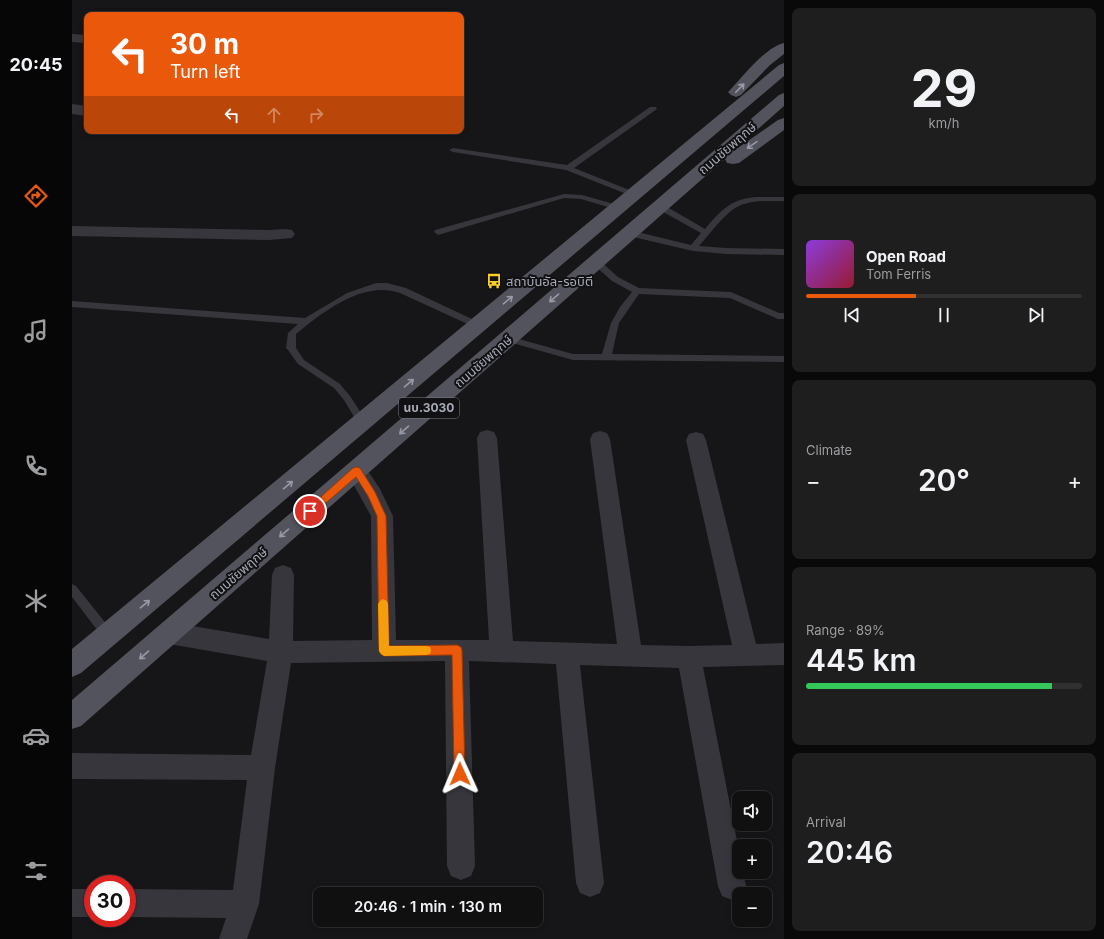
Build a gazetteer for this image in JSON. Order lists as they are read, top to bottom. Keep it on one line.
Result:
{"streets":{"main road":["ถนนชัยพฤกษ์","นบ.3030"]},"places":{"bus stop":["สถาบันอัล-รอบิตี"]},"page":{"tabs":"20:45","tile":[["29","km/h"],"Climate",["Range · 89%","445 km"],["Arrival","20:46"]],"turn":["30 m","Turn left"],"song":["Open Road","Tom Ferris"],"heat":["−","20°","+"],"map_buttons":["+","−"],"limit":"30","trip":"20:46 · 1 min · 130 m"}}
